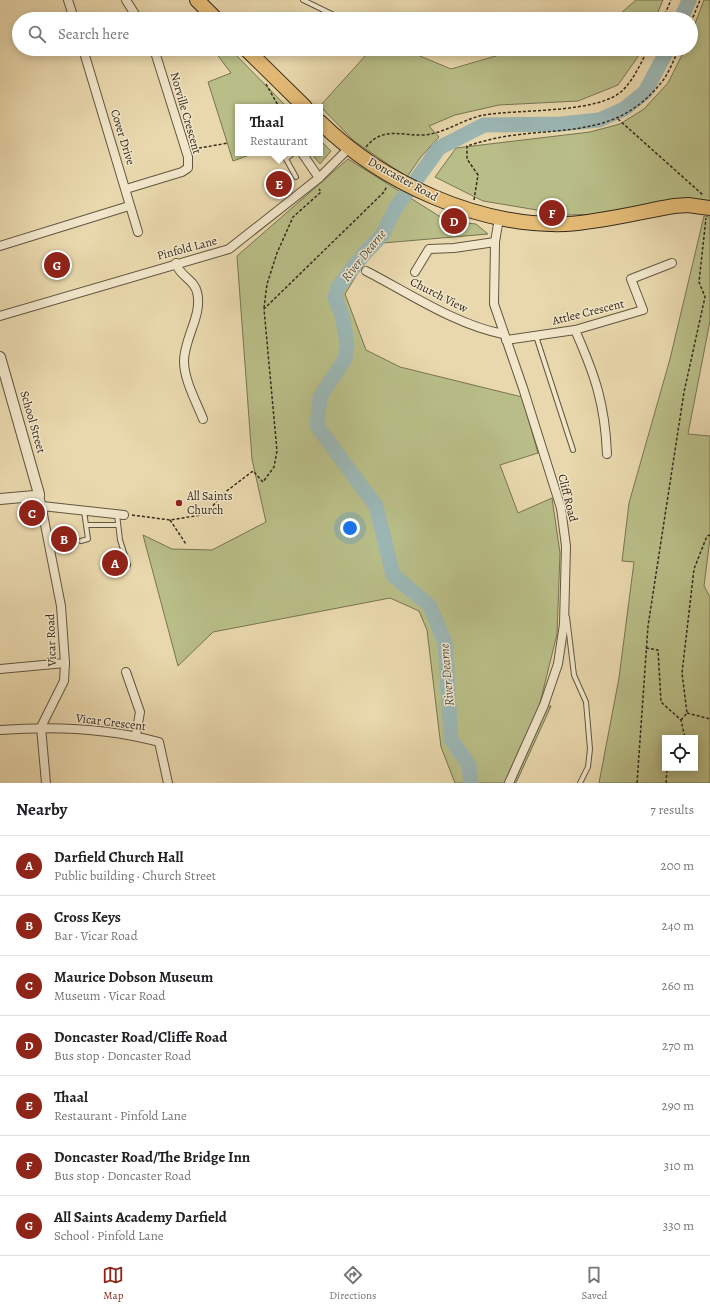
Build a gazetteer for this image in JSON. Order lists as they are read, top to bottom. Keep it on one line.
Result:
{"streets":{"highway":["Doncaster Road"],"street":["Norville Crescent","Cover Drive","Pinfold Lane","Church View","Attlee Crescent","School Street","Cliff Road","Vicar Road","Vicar Crescent"]},"crossings":[["Norville Crescent","Cover Drive"],["Doncaster Road","Pinfold Lane"],["Doncaster Road","Cliff Road"],["Church View","Attlee Crescent"],["Church View","Cliff Road"],["Attlee Crescent","Cliff Road"],["School Street","Vicar Road"],["Vicar Road","Vicar Crescent"]],"water":["River Dearne"],"places":["All Saints Church"],"page":{"search":"Search here","popup":["Thaal","Restaurant"],"pins":["E","F","D","G","C","B","A"],"heading":["Nearby","7 results"],"list":[{"mark":"A","name":"Darfield Church Hall","note":"Public building · Church Street","value":"200 m"},{"mark":"B","name":"Cross Keys","note":"Bar · Vicar Road","value":"240 m"},{"mark":"C","name":"Maurice Dobson Museum","note":"Museum · Vicar Road","value":"260 m"},{"mark":"D","name":"Doncaster Road/Cliffe Road","note":"Bus stop · Doncaster Road","value":"270 m"},{"mark":"E","name":"Thaal","note":"Restaurant · Pinfold Lane","value":"290 m"},{"mark":"F","name":"Doncaster Road/The Bridge Inn","note":"Bus stop · Doncaster Road","value":"310 m"},{"mark":"G","name":"All Saints Academy Darfield","note":"School · Pinfold Lane","value":"330 m"}],"nav":["Map","Directions","Saved"]}}
